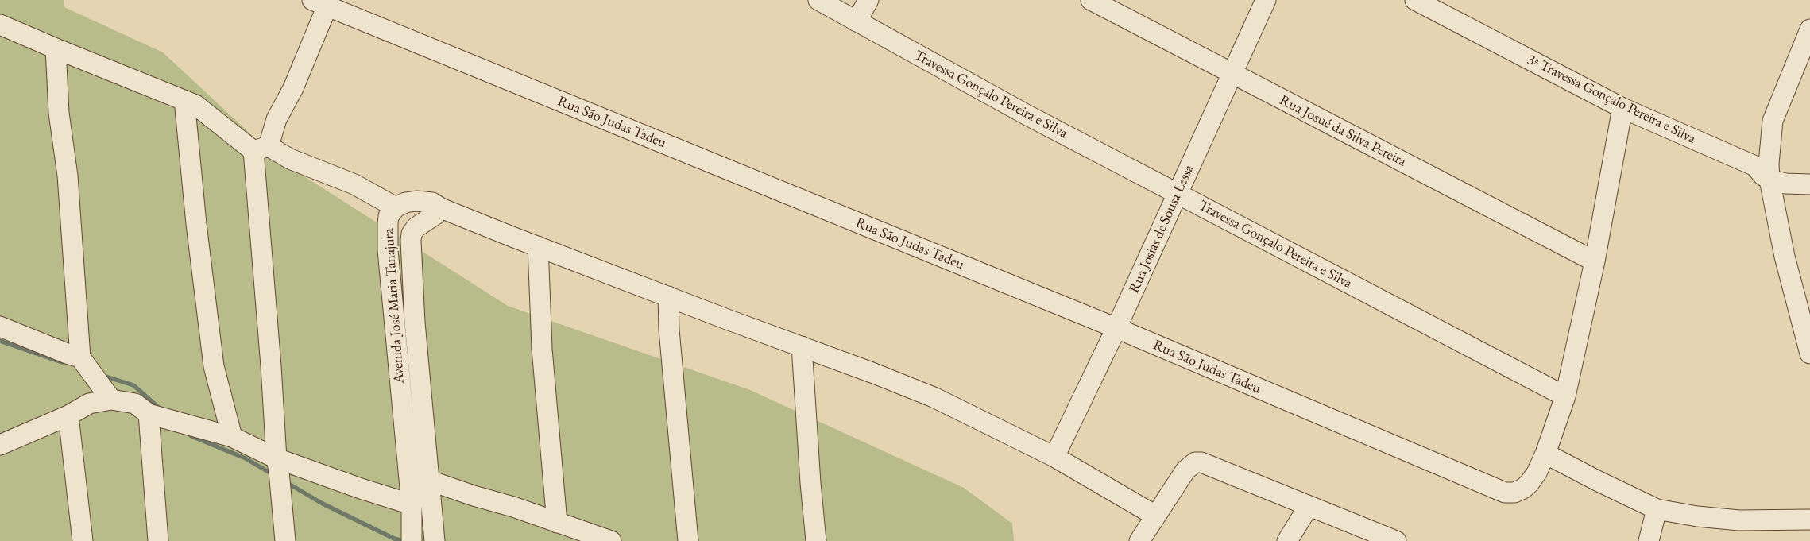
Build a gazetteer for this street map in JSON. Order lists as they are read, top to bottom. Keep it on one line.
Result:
{"streets":{"street":["Travessa Gonçalo Pereira e Silva","3ª Travessa Gonçalo Pereira e Silva","Rua São Judas Tadeu","Rua Josué da Silva Pereira","Rua Josias de Sousa Lessa","Avenida José Maria Tanajura"]},"crossings":[["Travessa Gonçalo Pereira e Silva","Rua Josias de Sousa Lessa"],["Rua São Judas Tadeu","Rua Josias de Sousa Lessa"],["Rua Josué da Silva Pereira","Rua Josias de Sousa Lessa"]]}
